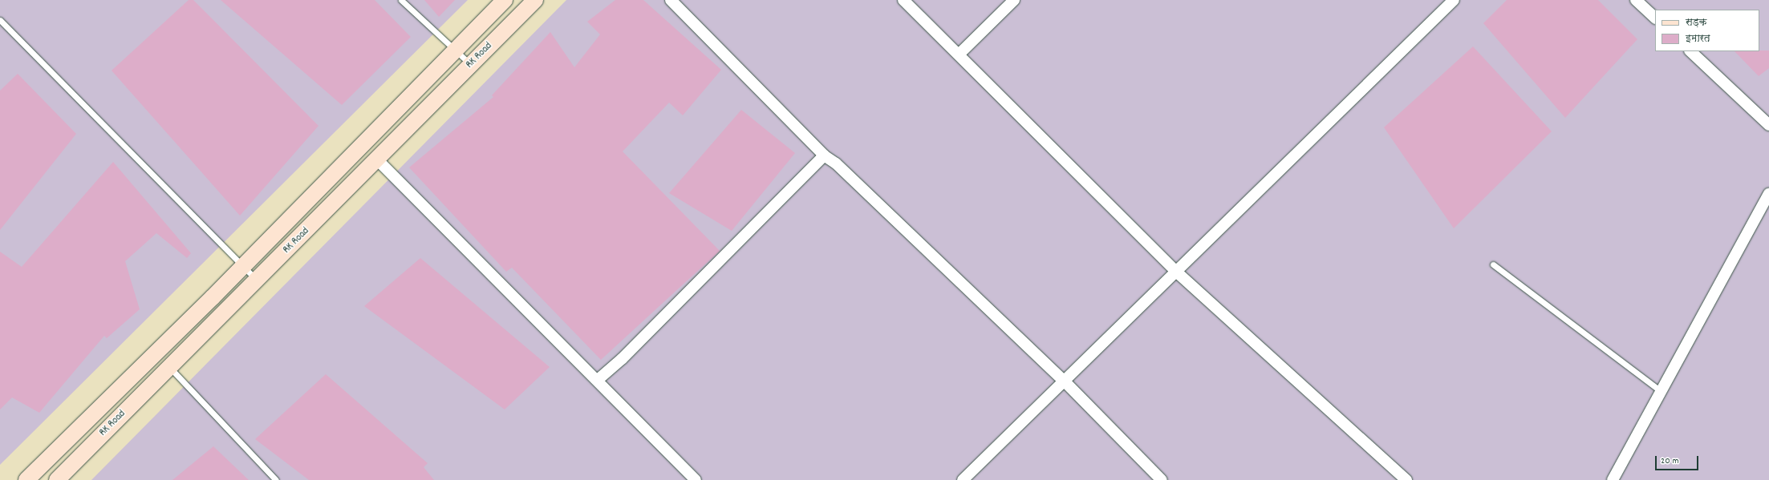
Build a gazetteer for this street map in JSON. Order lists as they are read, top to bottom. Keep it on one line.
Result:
{"streets":{"street":["RK Road"]},"legend":["सड़क","इमारत"],"scale_bar":"20 m"}
